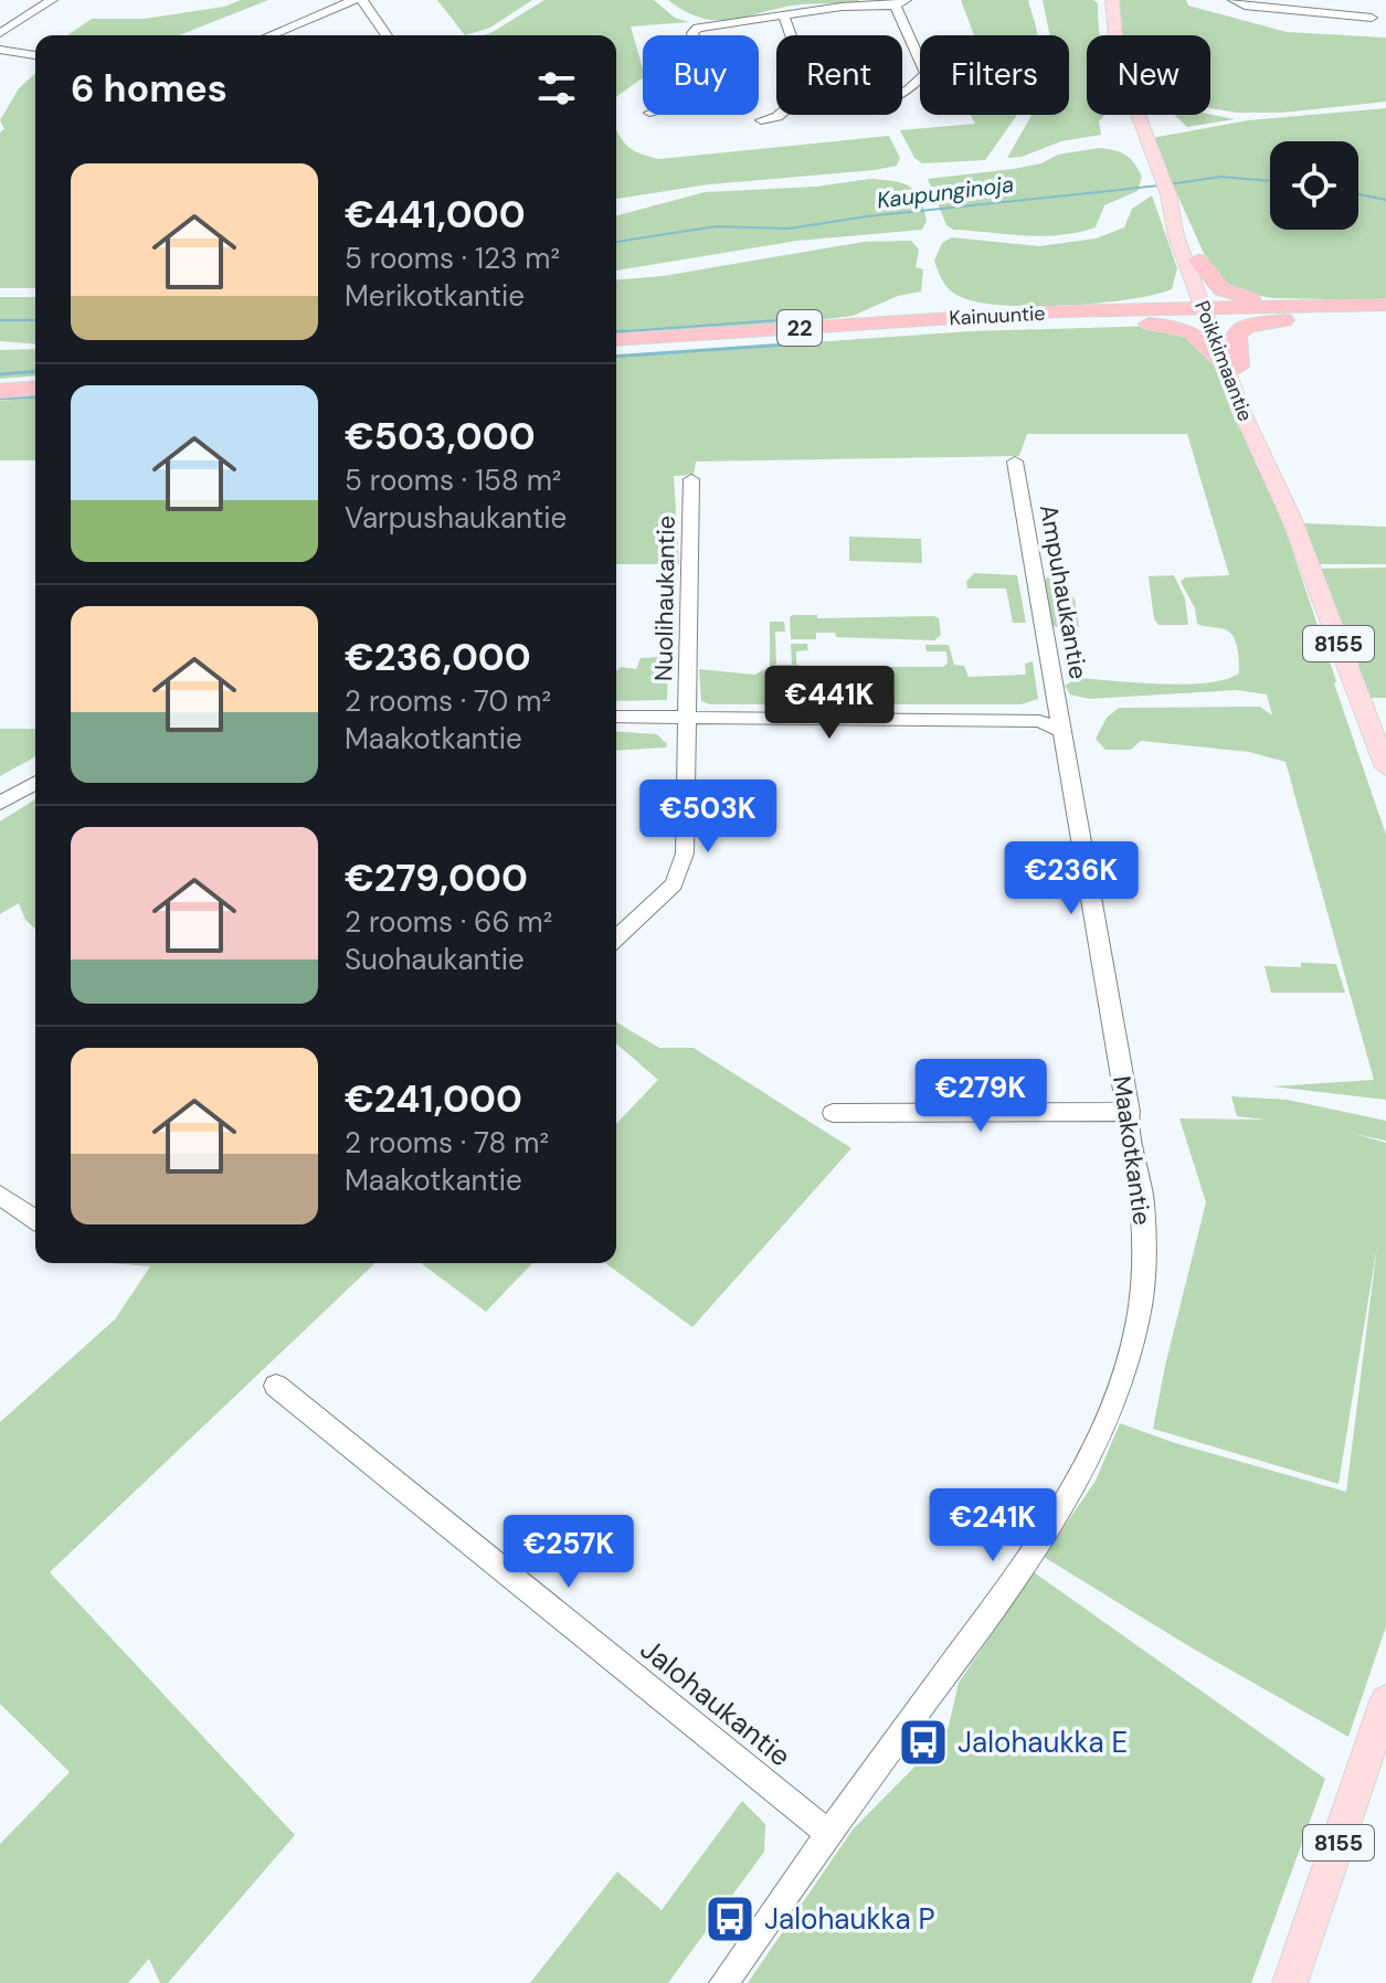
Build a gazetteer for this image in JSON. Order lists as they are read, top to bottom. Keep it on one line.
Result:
{"streets":{"highway":["Kainuuntie","22"],"main road":["Poikkimaantie","8155"],"street":["Ampuhaukantie","Nuolihaukantie","Maakotkantie","Jalohaukantie"]},"crossings":[["Kainuuntie","Poikkimaantie"],["Ampuhaukantie","Maakotkantie"],["Maakotkantie","Jalohaukantie"]],"water":["Kaupunginoja"],"places":{"bus stop":["Jalohaukka E","Jalohaukka P"]},"page":{"chip":["Buy","Rent","Filters","New"],"heading":"6 homes","list":[{"name":"€441,000","note":"5 rooms · 123 m² · Merikotkantie"},{"name":"€503,000","note":"5 rooms · 158 m² · Varpushaukantie"},{"name":"€236,000","note":"2 rooms · 70 m² · Maakotkantie"},{"name":"€279,000","note":"2 rooms · 66 m² · Suohaukantie"},{"name":"€241,000","note":"2 rooms · 78 m² · Maakotkantie"}],"price":["€441K","€503K","€236K","€279K","€241K","€257K"]}}
